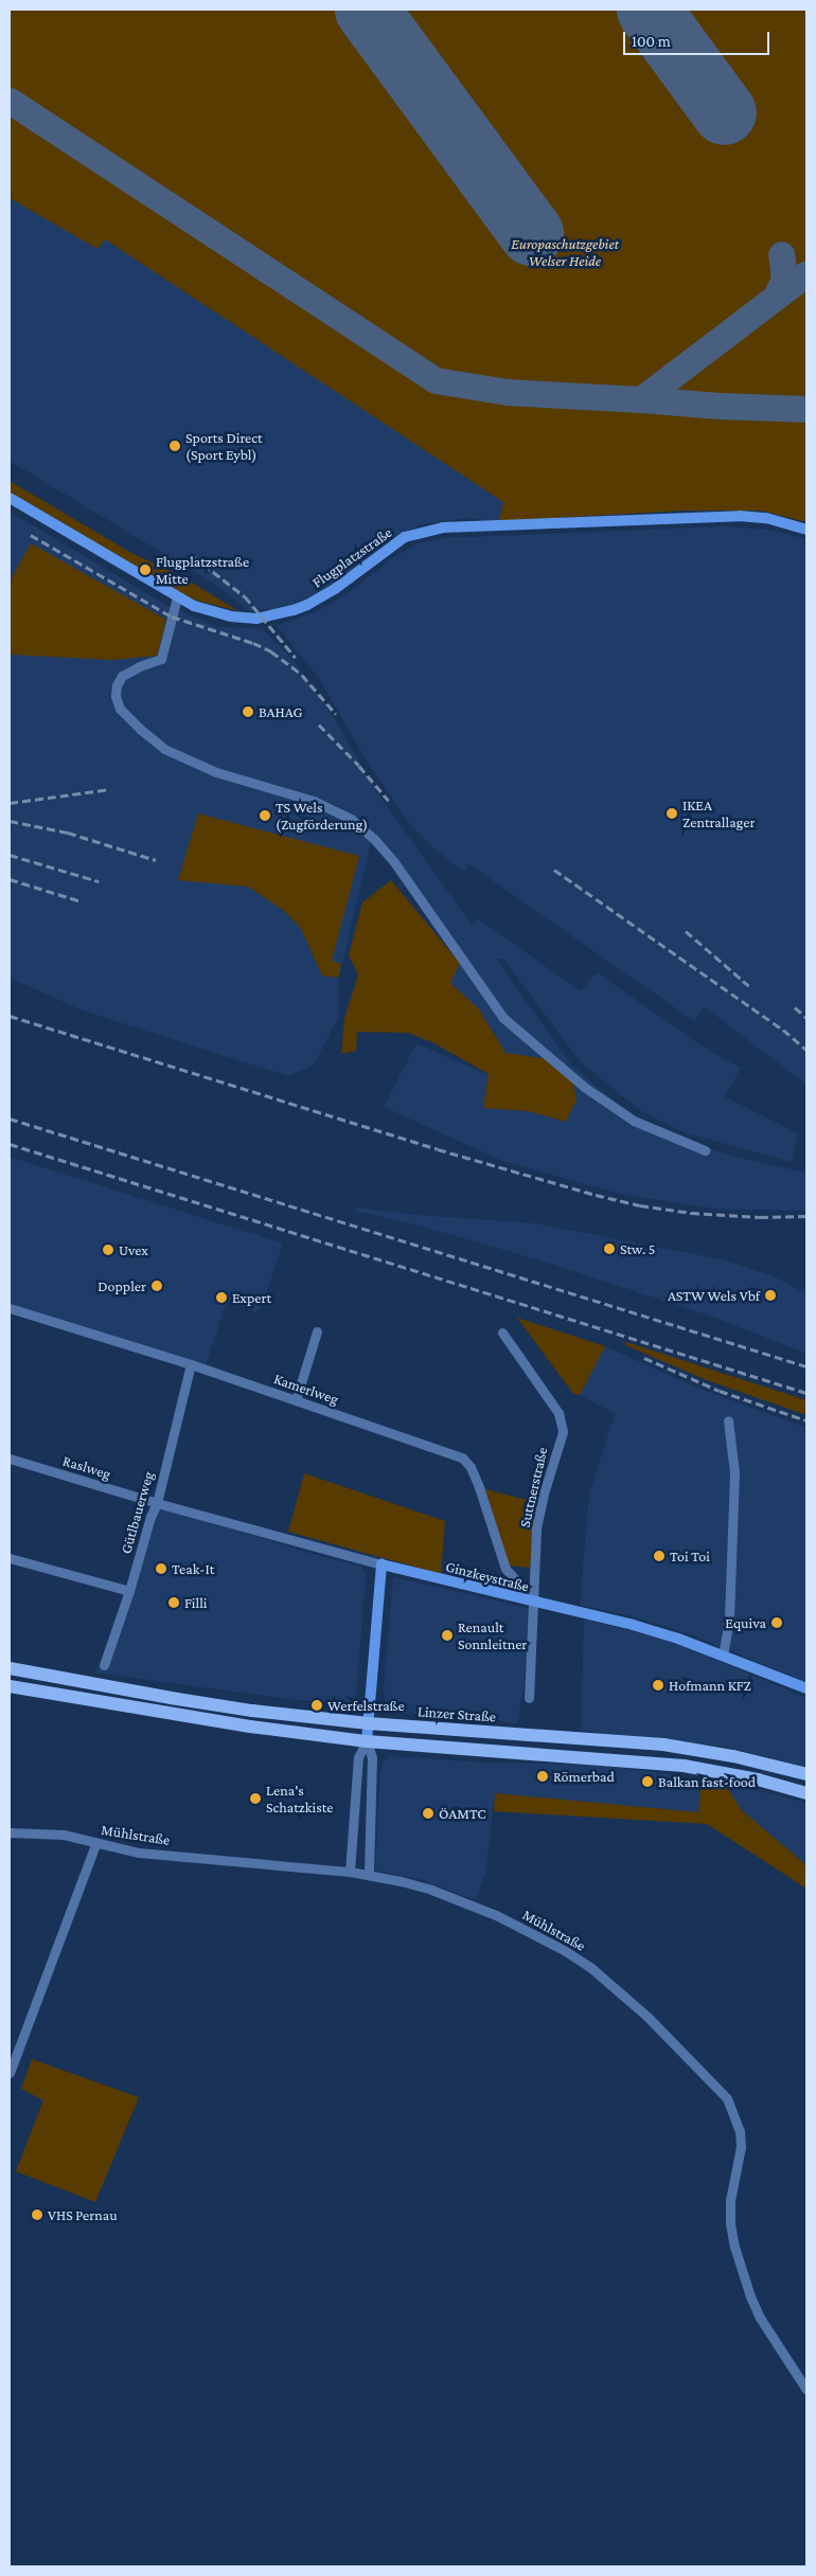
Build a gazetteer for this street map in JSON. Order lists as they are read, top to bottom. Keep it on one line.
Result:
{"streets":{"main road":["Linzer Straße"],"street":["Flugplatzstraße","Kamerlweg","Raslweg","Suttnerstraße","Gütlbauerweg","Ginzkeystraße","Mühlstraße"]},"crossings":[["Kamerlweg","Gütlbauerweg"],["Raslweg","Gütlbauerweg"],["Raslweg","Ginzkeystraße"],["Suttnerstraße","Ginzkeystraße"],["Gütlbauerweg","Ginzkeystraße"]],"parks":["Europaschutzgebiet Welser Heide"],"places":["Sports Direct (Sport Eybl)","Flugplatzstraße Mitte","BAHAG","IKEA Zentrallager","TS Wels (Zugförderung)","Stw. 5","Uvex","Doppler","ASTW Wels Vbf","Expert","Toi Toi","Teak-It","Filli","Equiva","Renault Sonnleitner","Hofmann KFZ","Werfelstraße","Römerbad","Balkan fast-food","Lena's Schatzkiste","ÖAMTC","VHS Pernau"],"scale_bar":"100 m"}
